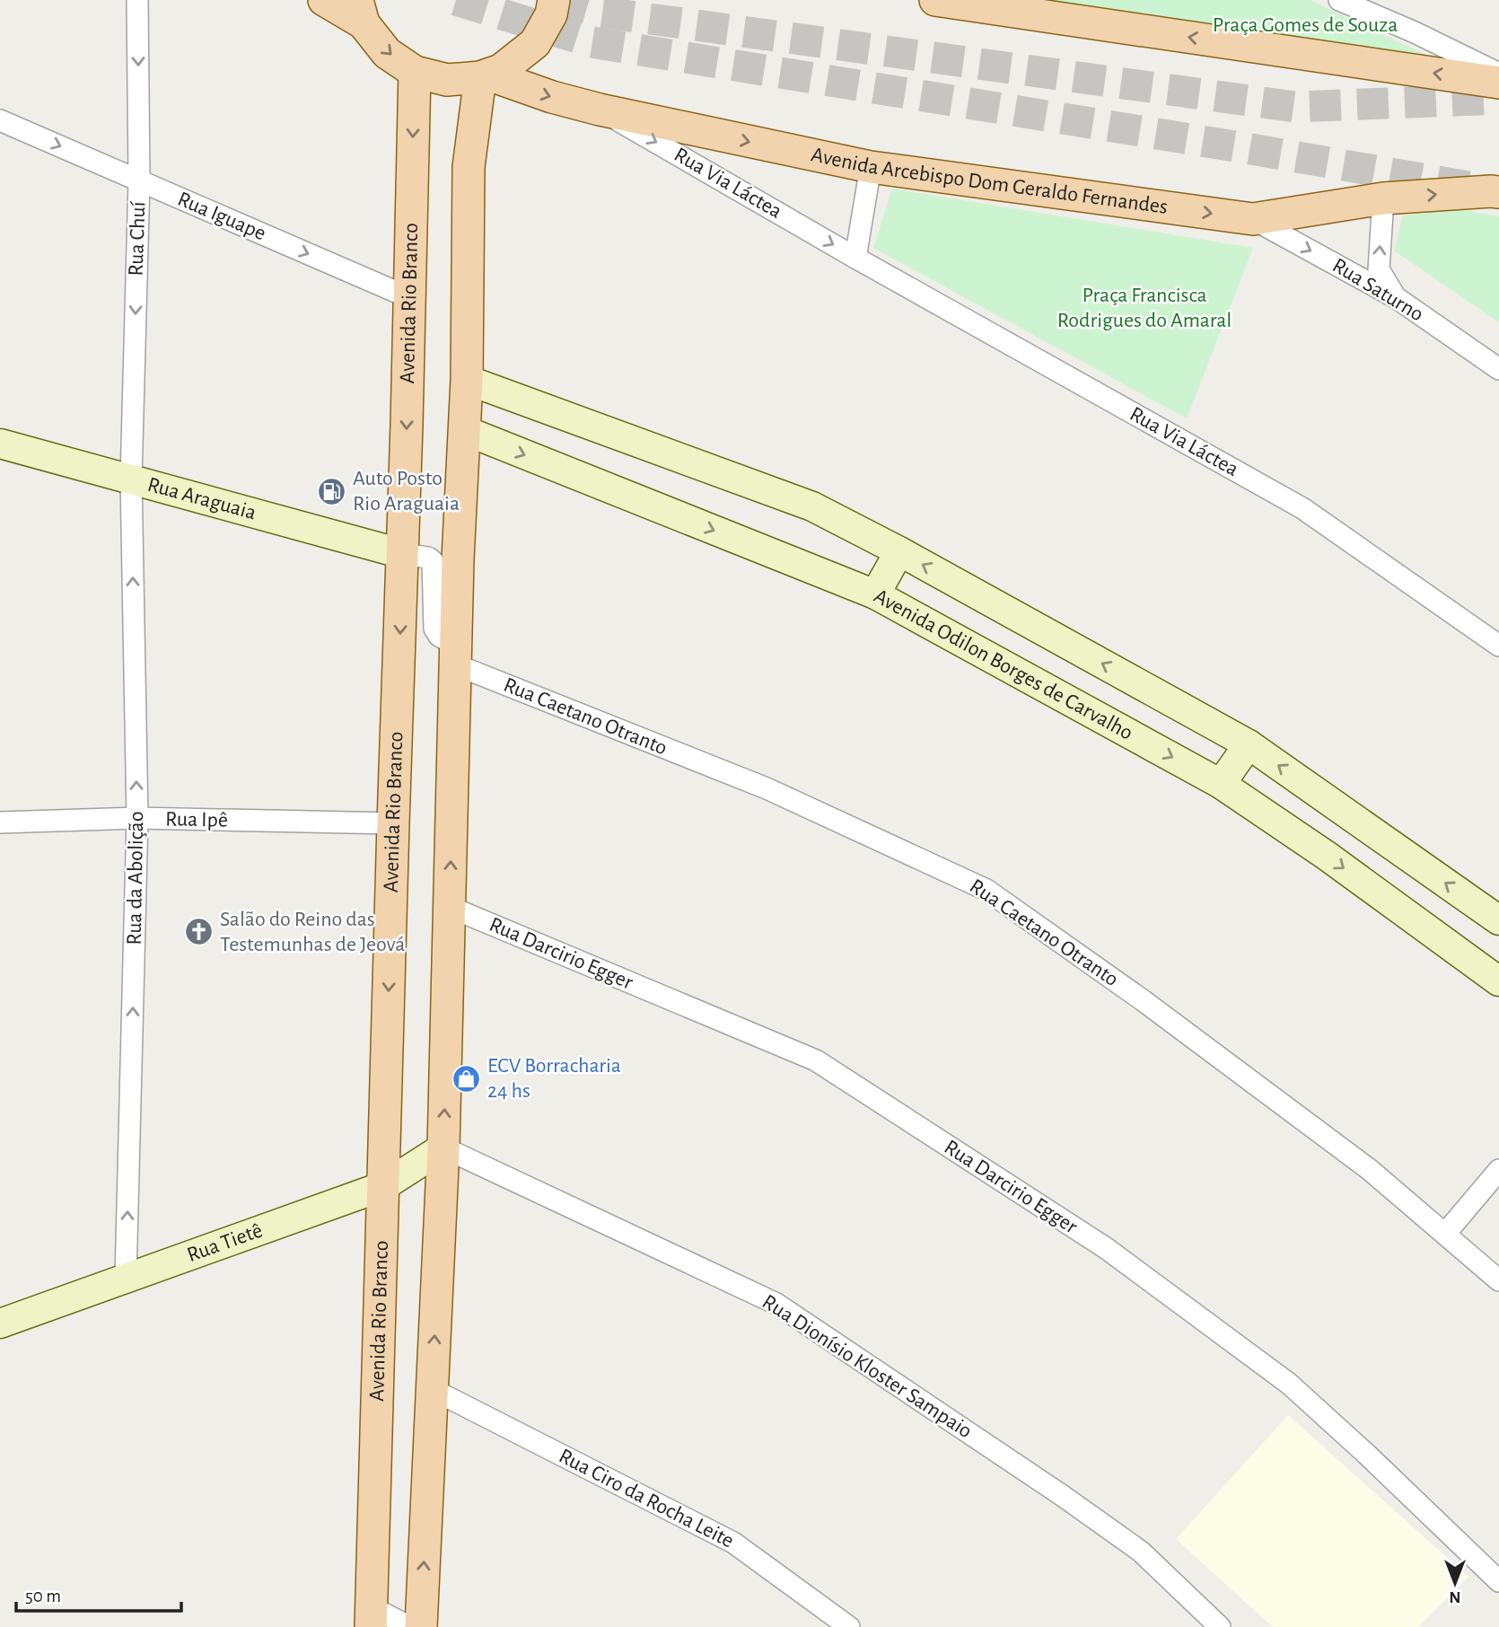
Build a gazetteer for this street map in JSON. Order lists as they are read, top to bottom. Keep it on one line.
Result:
{"streets":{"main road":["Avenida Arcebispo Dom Geraldo Fernandes","Avenida Rio Branco"],"street":["Rua Via Láctea","Rua Iguape","Rua Chuí","Rua Saturno","Rua Araguaia","Avenida Odilon Borges de Carvalho","Rua Caetano Otranto","Rua Ipê","Rua da Abolição","Rua Darcirio Egger","Rua Tietê","Rua Dionísio Kloster Sampaio","Rua Ciro da Rocha Leite"]},"crossings":[["Avenida Arcebispo Dom Geraldo Fernandes","Rua Via Láctea"],["Avenida Arcebispo Dom Geraldo Fernandes","Rua Saturno"],["Rua Iguape","Rua Chuí"],["Rua Iguape","Avenida Rio Branco"],["Rua Chuí","Rua Araguaia"],["Rua Chuí","Rua da Abolição"],["Avenida Rio Branco","Rua Araguaia"],["Avenida Rio Branco","Rua Ipê"],["Avenida Rio Branco","Rua Tietê"],["Rua Araguaia","Rua da Abolição"],["Rua Ipê","Rua da Abolição"],["Rua da Abolição","Rua Tietê"],["Rua Tietê","Rua Dionísio Kloster Sampaio"]],"one_way":["Rua Iguape","Rua Chuí","Rua Saturno","Rua da Abolição"],"parks":["Praça Gomes de Souza","Praça Francisca Rodrigues do Amaral"],"places":{"fuel station":["Auto Posto Rio Araguaia"],"church":["Salão do Reino das Testemunhas de Jeová"],"shop":["ECV Borracharia 24 hs"]},"scale_bar":"50 m","north":"bottom"}
